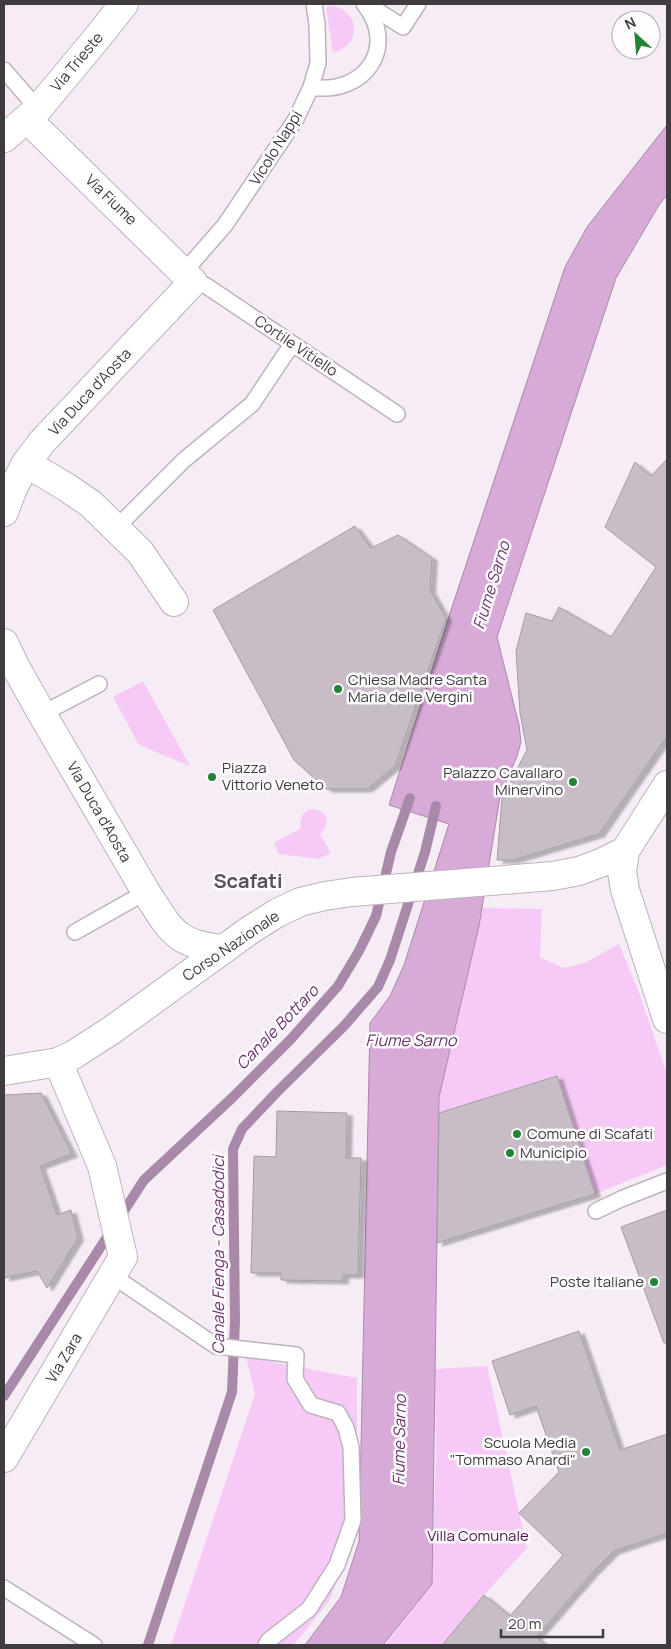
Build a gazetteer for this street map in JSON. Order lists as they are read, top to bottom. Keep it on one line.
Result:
{"streets":{"street":["Via Trieste","Via Fiume","Via Duca d'Aosta","Corso Nazionale","Via Zara"],"lane":["Vicolo Nappi","Cortile Vitiello"]},"crossings":[["Via Trieste","Via Fiume"],["Vicolo Nappi","Via Fiume"],["Vicolo Nappi","Cortile Vitiello"],["Vicolo Nappi","Via Duca d'Aosta"],["Via Fiume","Cortile Vitiello"],["Via Fiume","Via Duca d'Aosta"],["Cortile Vitiello","Via Duca d'Aosta"],["Via Duca d'Aosta","Corso Nazionale"]],"districts":["Scafati"],"water":["Fiume Sarno","Canale Bottaro","Canale Fienga - Casadodici"],"parks":["Villa Comunale"],"places":["Chiesa Madre Santa Maria delle Vergini","Piazza Vittorio Veneto","Palazzo Cavallaro Minervino","Comune di Scafati","Municipio","Poste Italiane","Scuola Media \"Tommaso Anardi\""],"scale_bar":"20 m","north":"top left"}
